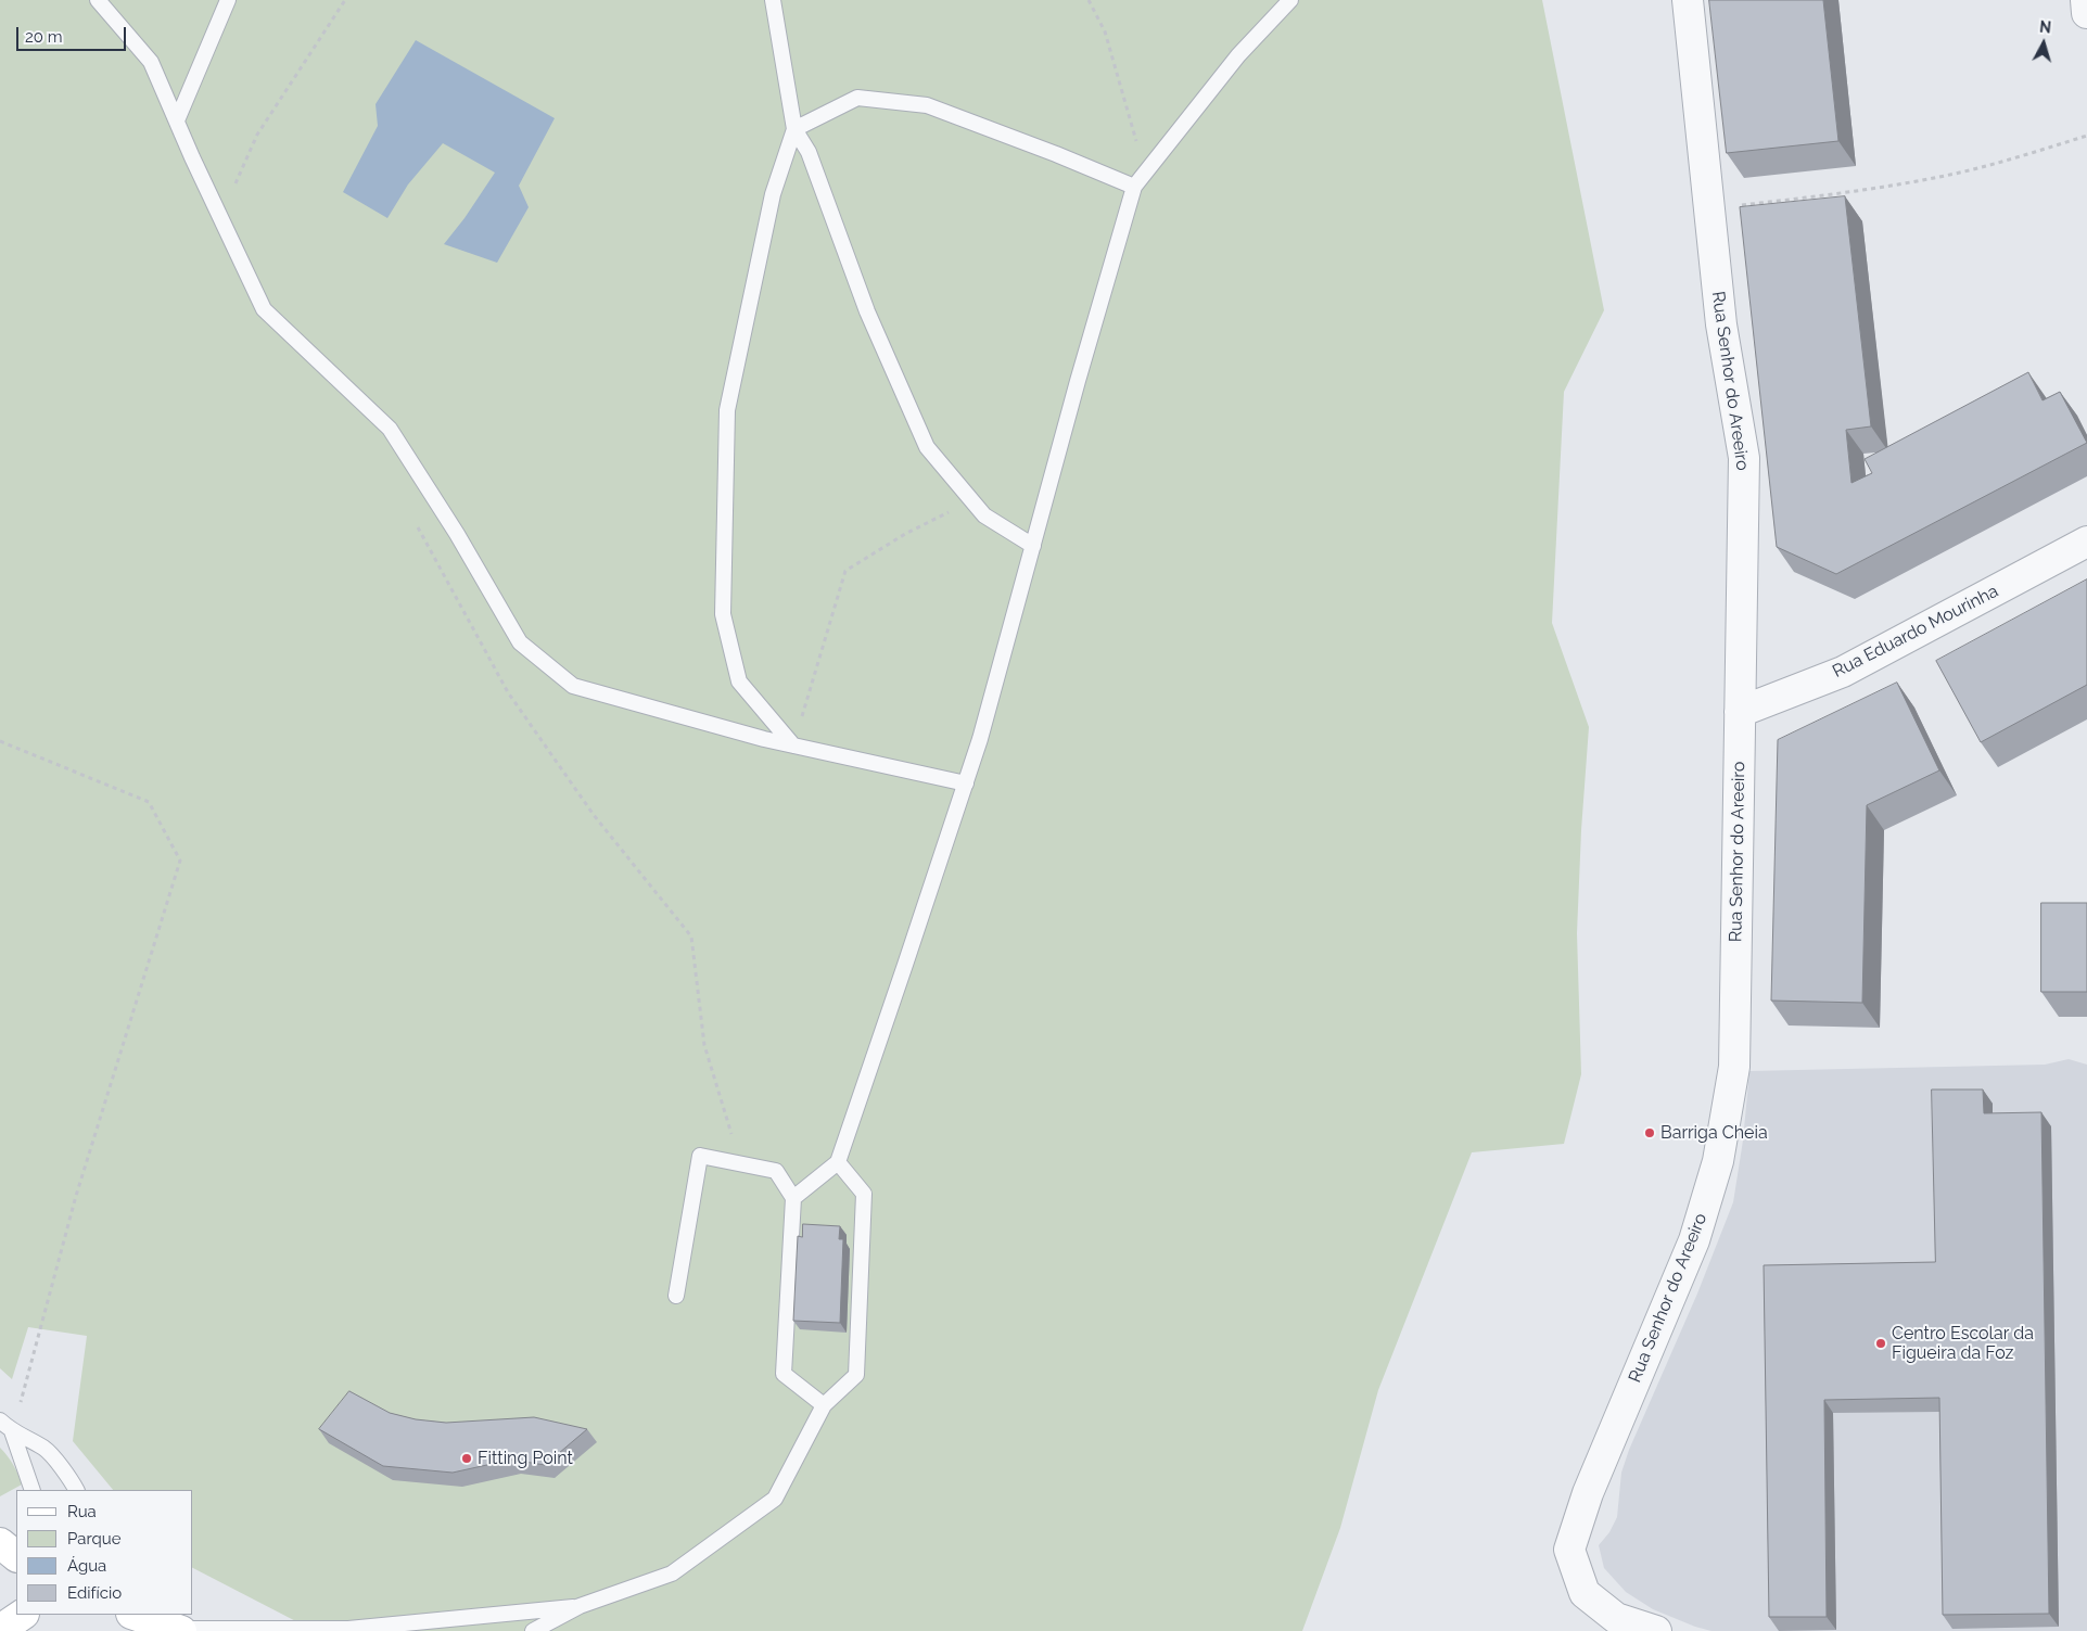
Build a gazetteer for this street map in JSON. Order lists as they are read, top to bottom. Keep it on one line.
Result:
{"streets":{"street":["Rua Senhor do Areeiro","Rua Eduardo Mourinha"]},"crossings":[["Rua Senhor do Areeiro","Rua Eduardo Mourinha"]],"places":["Barriga Cheia","Centro Escolar da Figueira da Foz","Fitting Point"],"legend":["Rua","Parque","Água","Edifício"],"scale_bar":"20 m","north":"top"}
